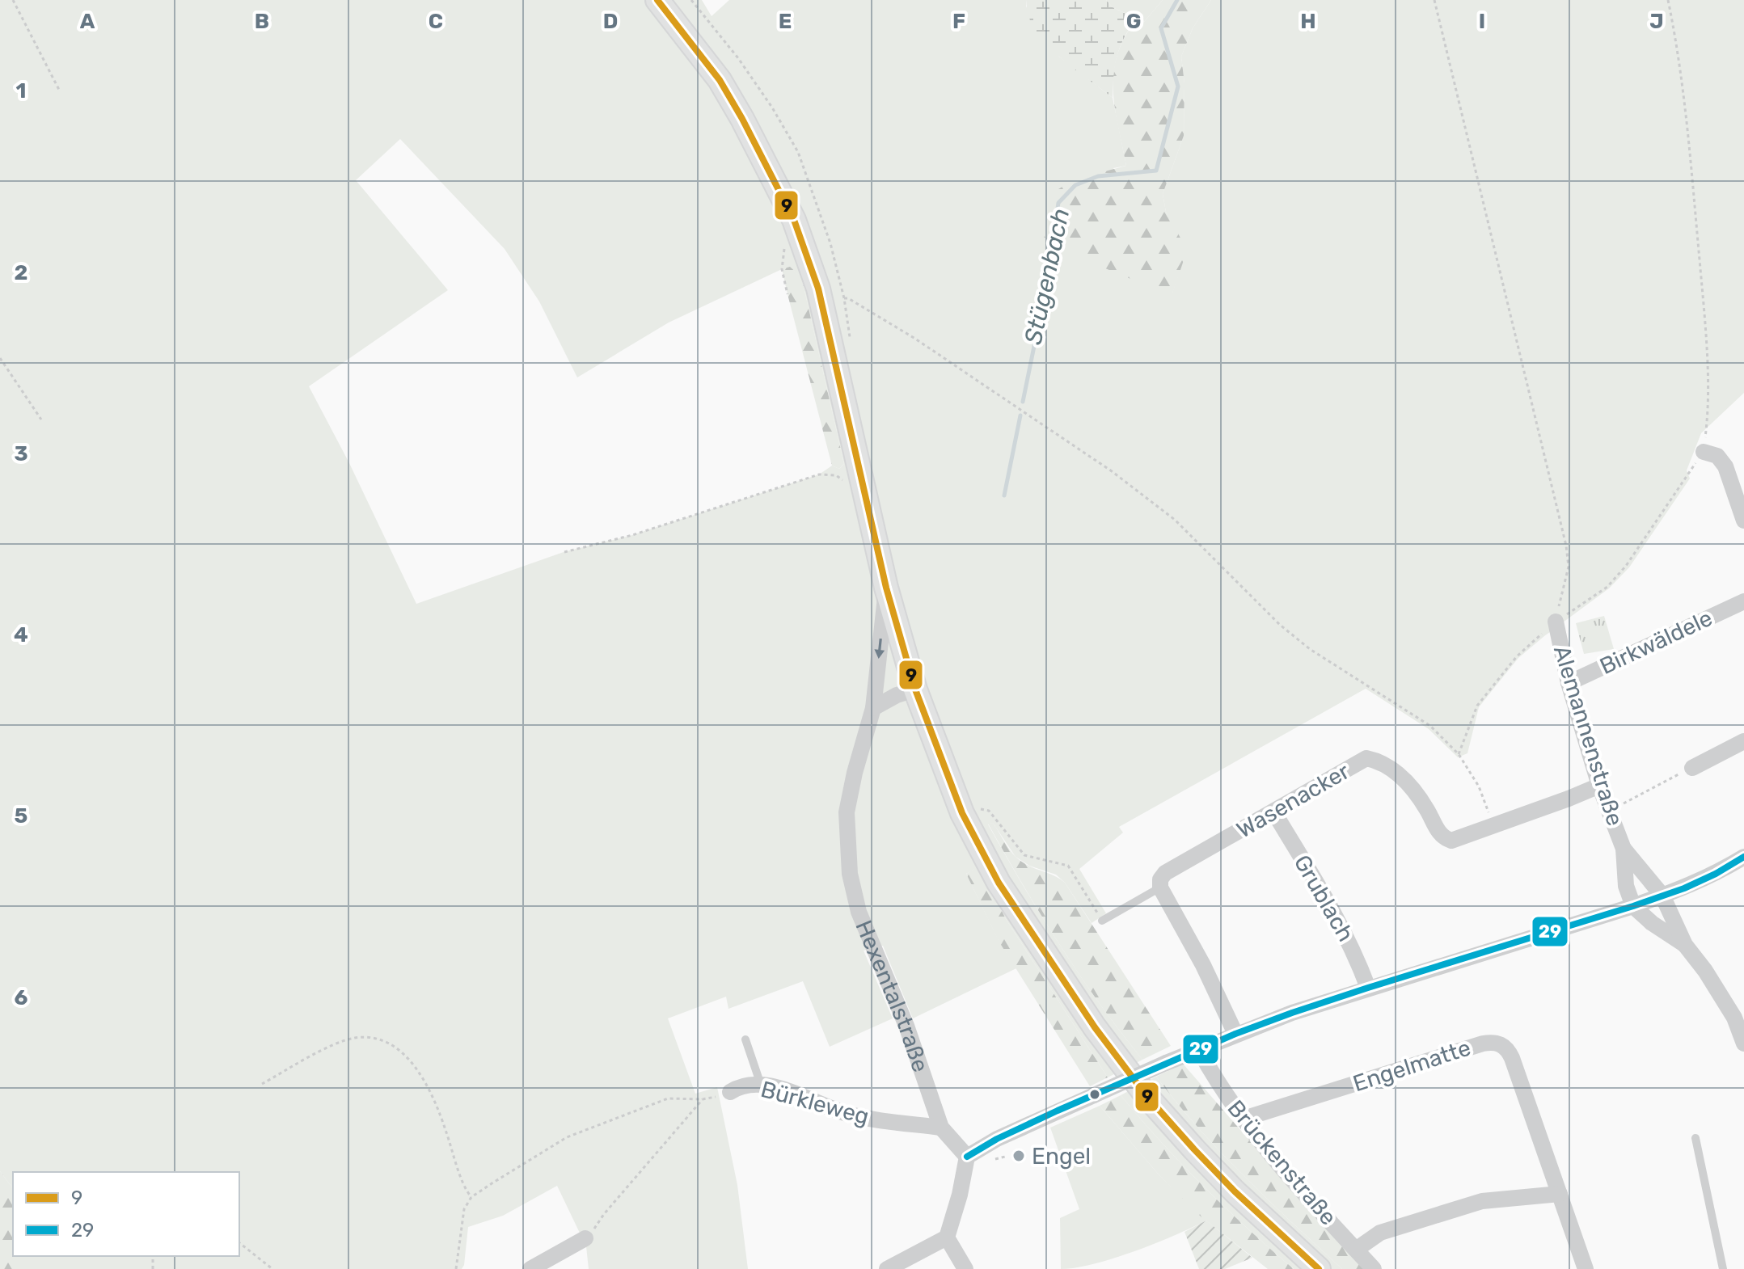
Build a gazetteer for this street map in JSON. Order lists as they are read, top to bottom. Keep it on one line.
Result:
{"streets":{"main road":["Hexentalstraße"],"street":["Birkwäldele","Alemannenstraße","Wasenacker","Grublach","Engelmatte","Bürkleweg","Brückenstraße"]},"crossings":[["Birkwäldele","Alemannenstraße"],["Alemannenstraße","Wasenacker"],["Wasenacker","Grublach"],["Hexentalstraße","Bürkleweg"],["Engelmatte","Brückenstraße"]],"water":["Stügenbach"],"places":["Engel"],"lines":["transit line 9","transit line 29"],"legend":["9","29"],"grid":{"columns":["A","B","C","D","E","F","G","H","I","J"],"rows":["1","2","3","4","5","6"]}}
